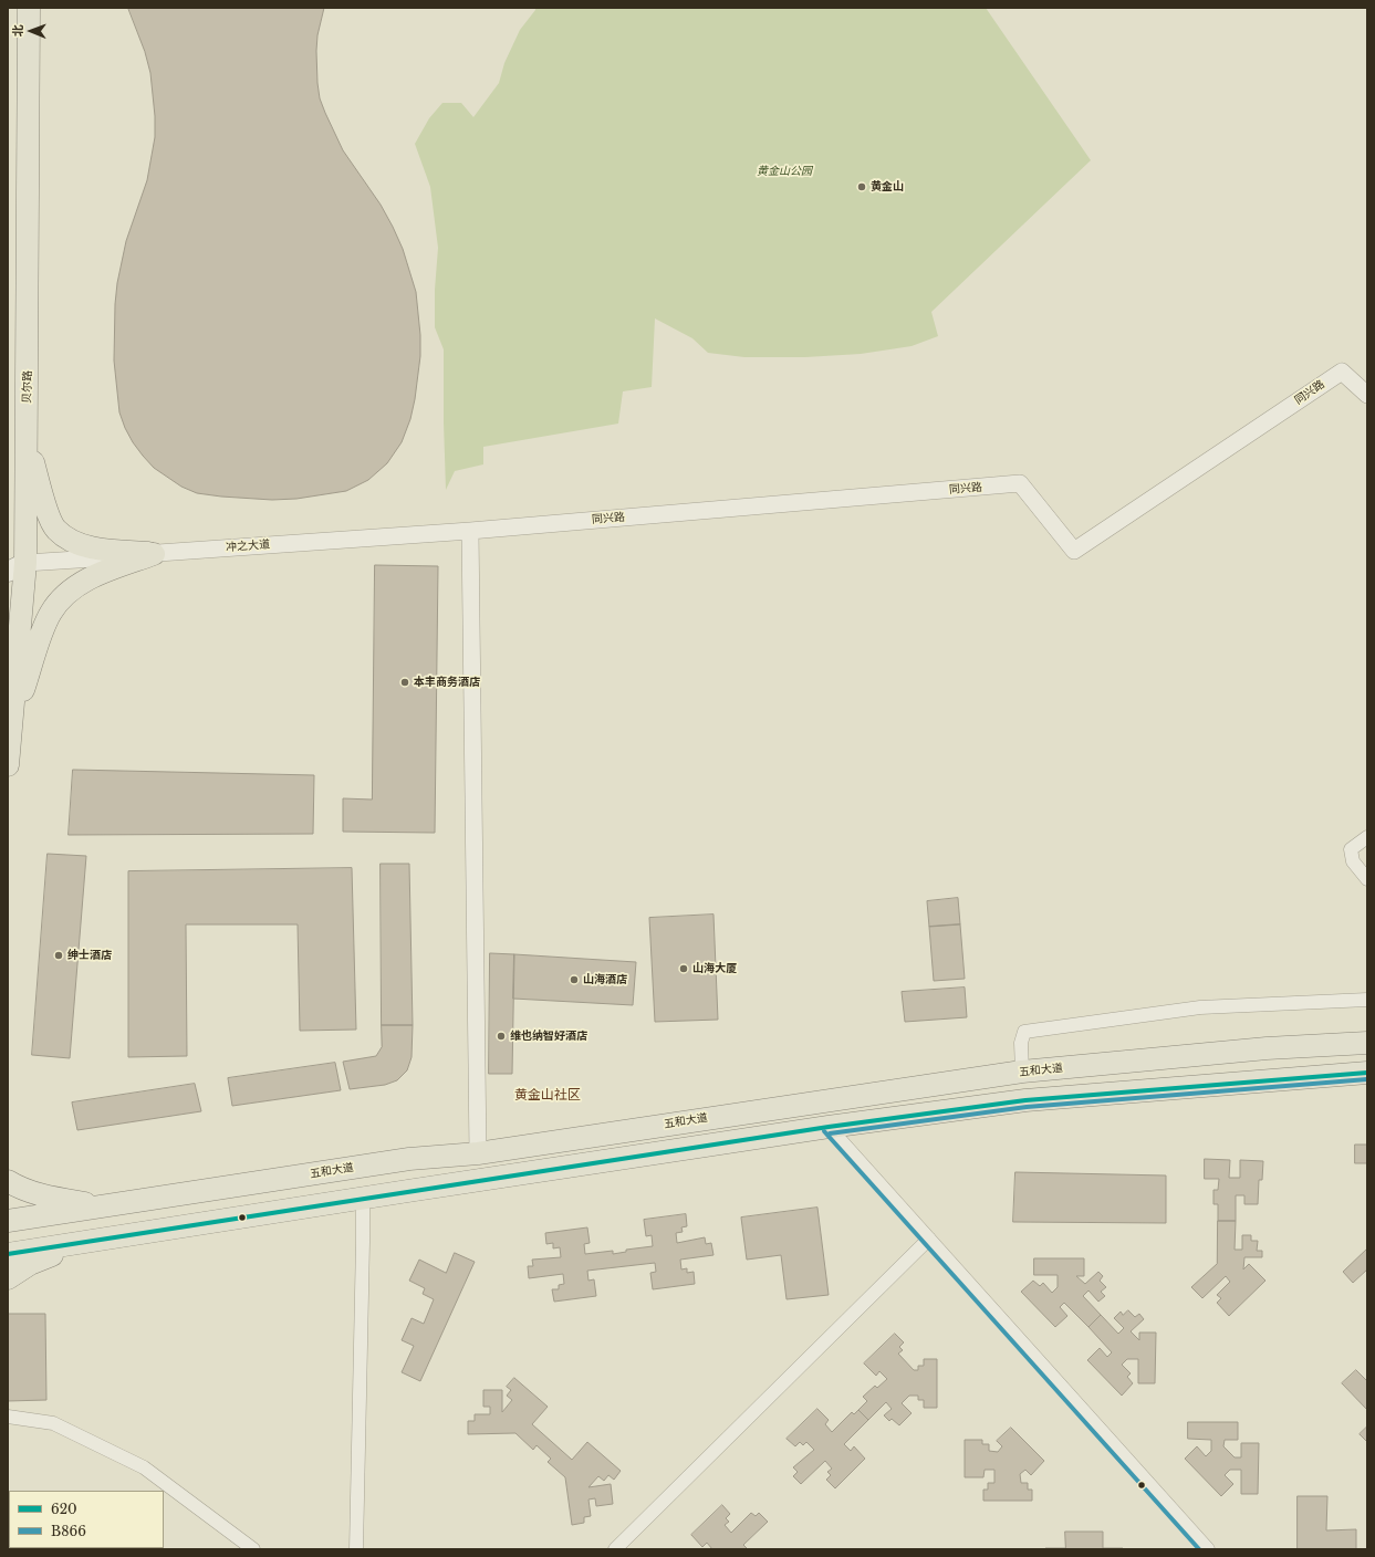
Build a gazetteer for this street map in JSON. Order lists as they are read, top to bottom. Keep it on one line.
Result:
{"streets":{"main road":["贝尔路","五和大道"],"street":["同兴路","冲之大道"]},"crossings":[["贝尔路","冲之大道"],["同兴路","冲之大道"]],"districts":["黄金山社区"],"parks":["黄金山公园"],"places":["黄金山","本丰商务酒店","绅士酒店","山海大厦","山海酒店","维也纳智好酒店"],"lines":["transit line 620","transit line B866"],"legend":["620","B866"],"north":"left"}
